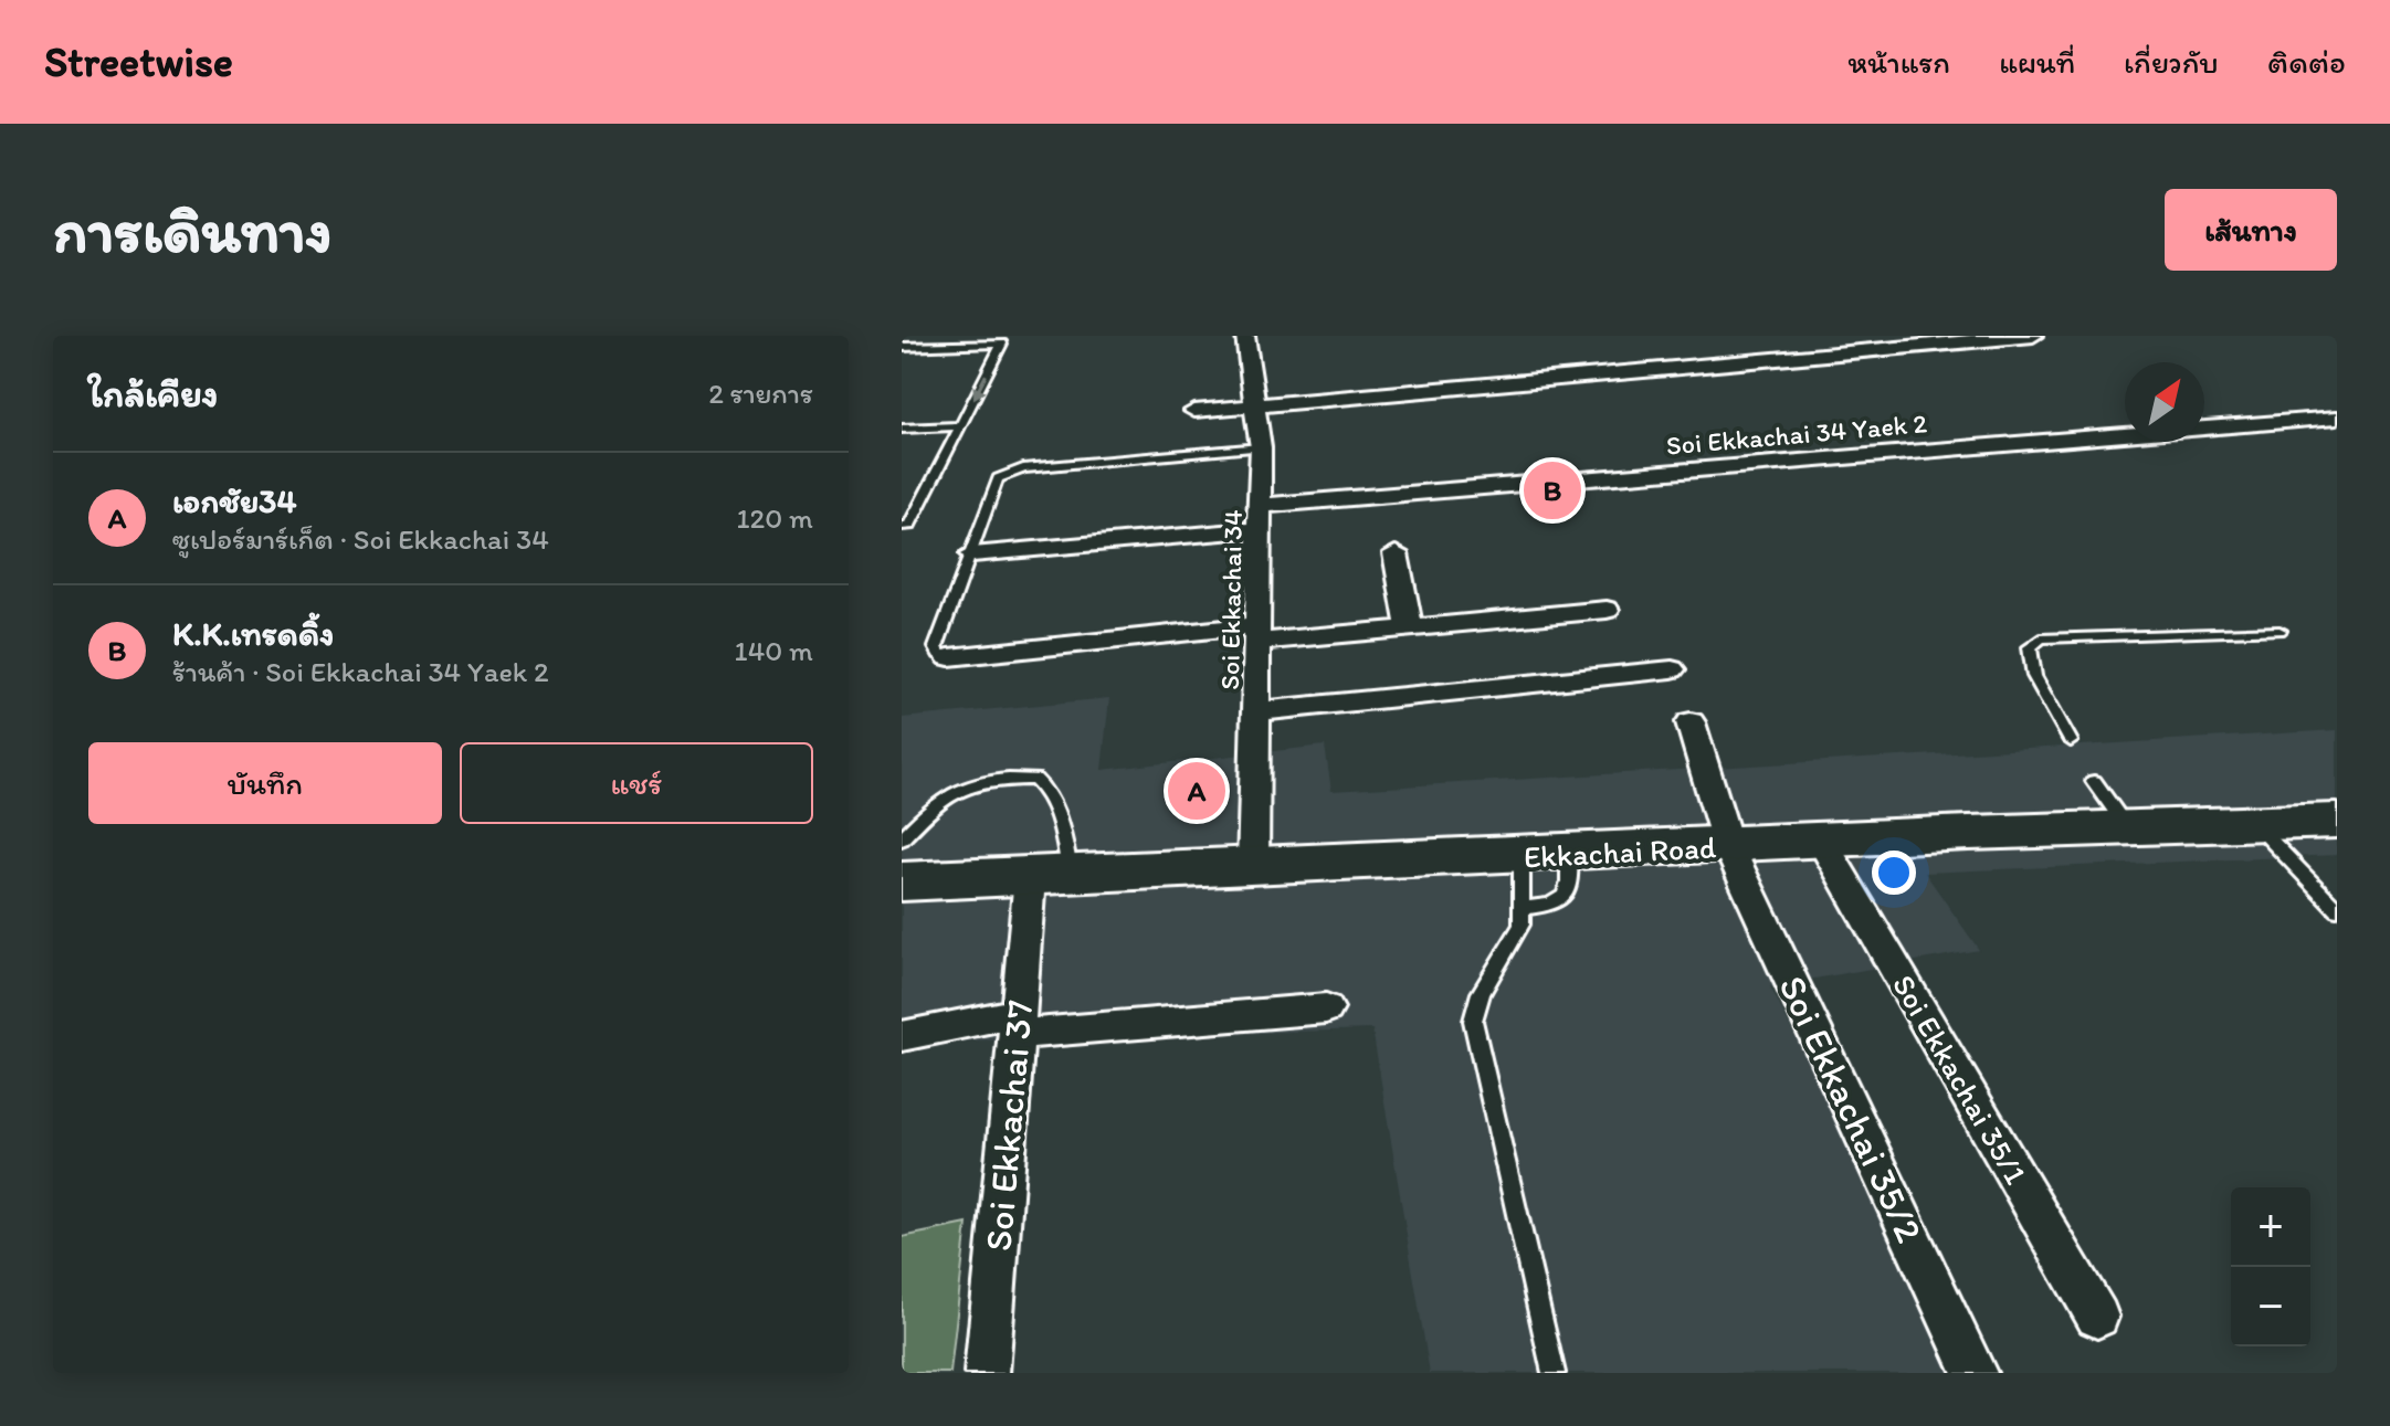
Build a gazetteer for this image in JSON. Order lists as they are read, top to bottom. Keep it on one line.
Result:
{"streets":{"main road":["Ekkachai Road"],"street":["Soi Ekkachai 34 Yaek 2","Soi Ekkachai 34","Soi Ekkachai 35/1","Soi Ekkachai 35/2","Soi Ekkachai 37"]},"crossings":[["Soi Ekkachai 34 Yaek 2","Soi Ekkachai 34"],["Soi Ekkachai 34","Ekkachai Road"],["Ekkachai Road","Soi Ekkachai 35/1"],["Ekkachai Road","Soi Ekkachai 35/2"],["Ekkachai Road","Soi Ekkachai 37"]],"north":"top right","page":{"header":"Streetwise","nav":["หน้าแรก","แผนที่","เกี่ยวกับ","ติดต่อ"],"buttons":["เส้นทาง",["บันทึก","แชร์"]],"title":"การเดินทาง","heading":["ใกล้เคียง","2 รายการ"],"list":[{"mark":"A","name":"เอกชัย34","note":"ซูเปอร์มาร์เก็ต · Soi Ekkachai 34","value":"120 m"},{"mark":"B","name":"K.K.เทรดดิ้ง","note":"ร้านค้า · Soi Ekkachai 34 Yaek 2","value":"140 m"}],"pins":["B","A"],"map_buttons":["+","−"]}}
